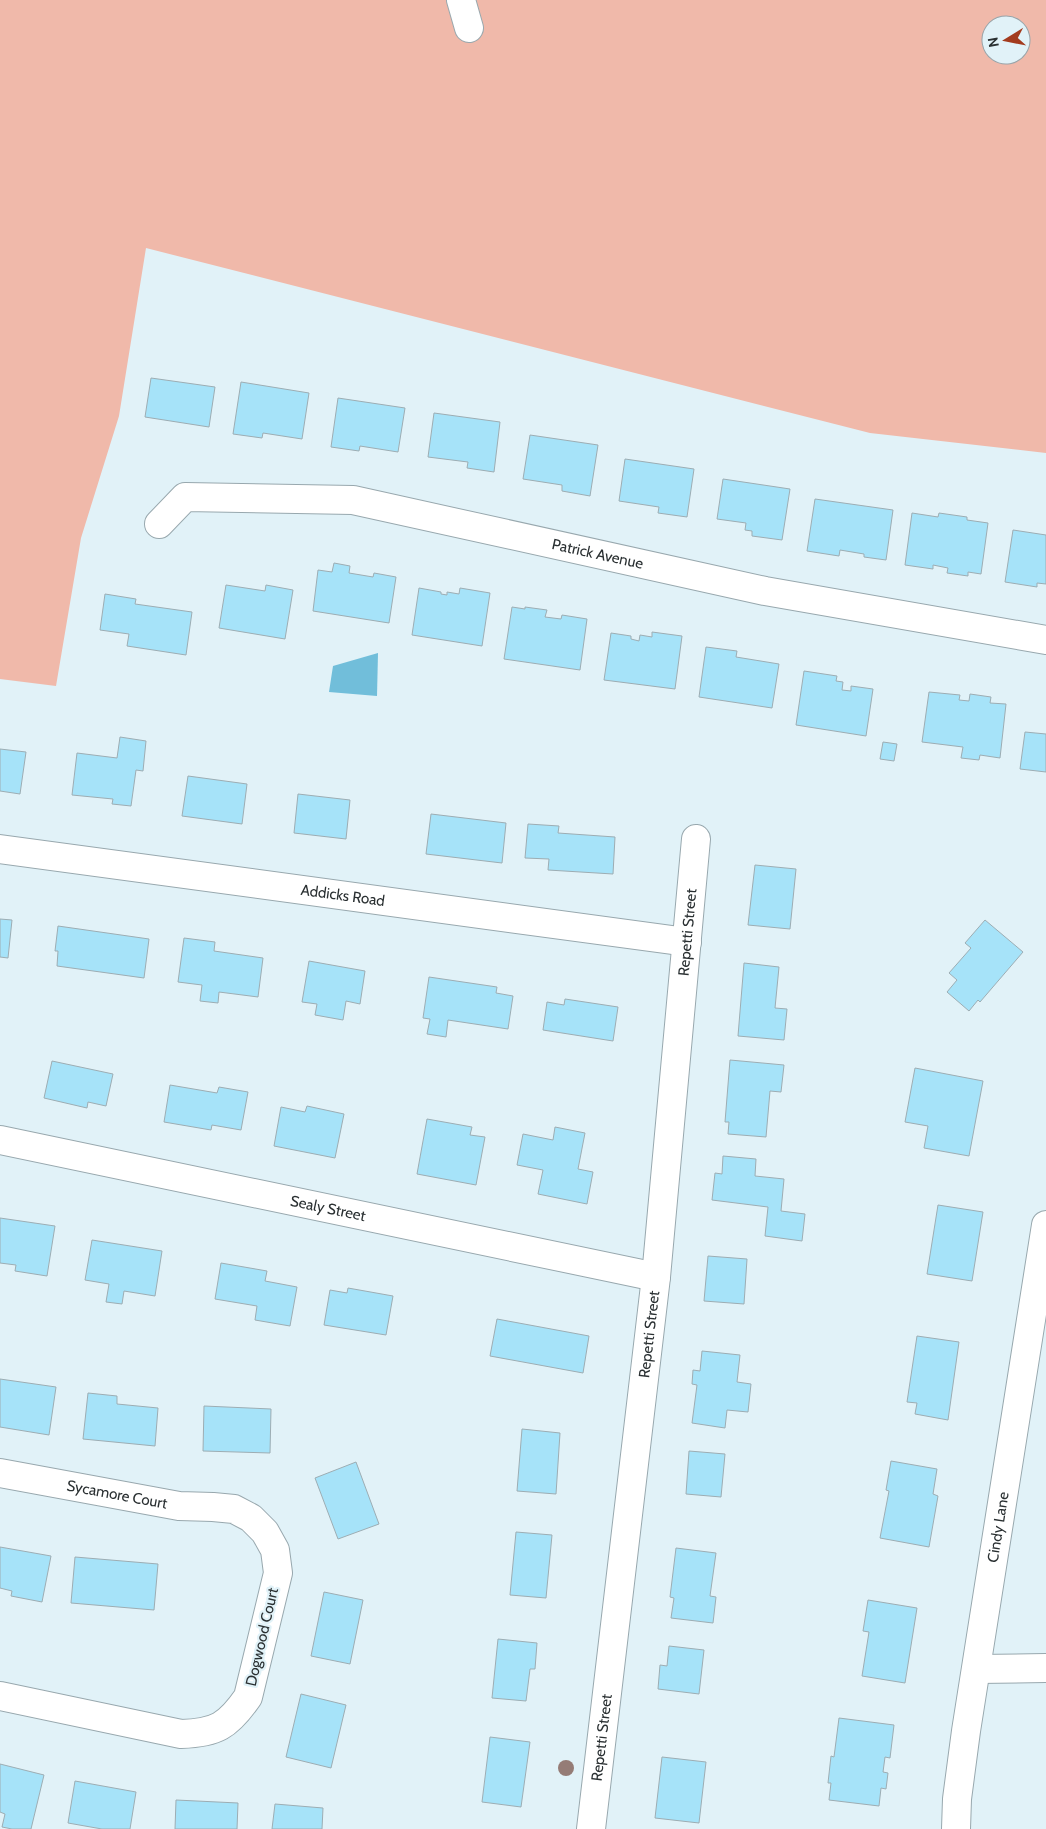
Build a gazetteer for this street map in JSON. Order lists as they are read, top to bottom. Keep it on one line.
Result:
{"streets":{"street":["Patrick Avenue","Addicks Road","Repetti Street","Sealy Street","Sycamore Court","Cindy Lane","Dogwood Court"]},"crossings":[["Addicks Road","Repetti Street"],["Repetti Street","Sealy Street"],["Sycamore Court","Dogwood Court"]],"north":"left"}
